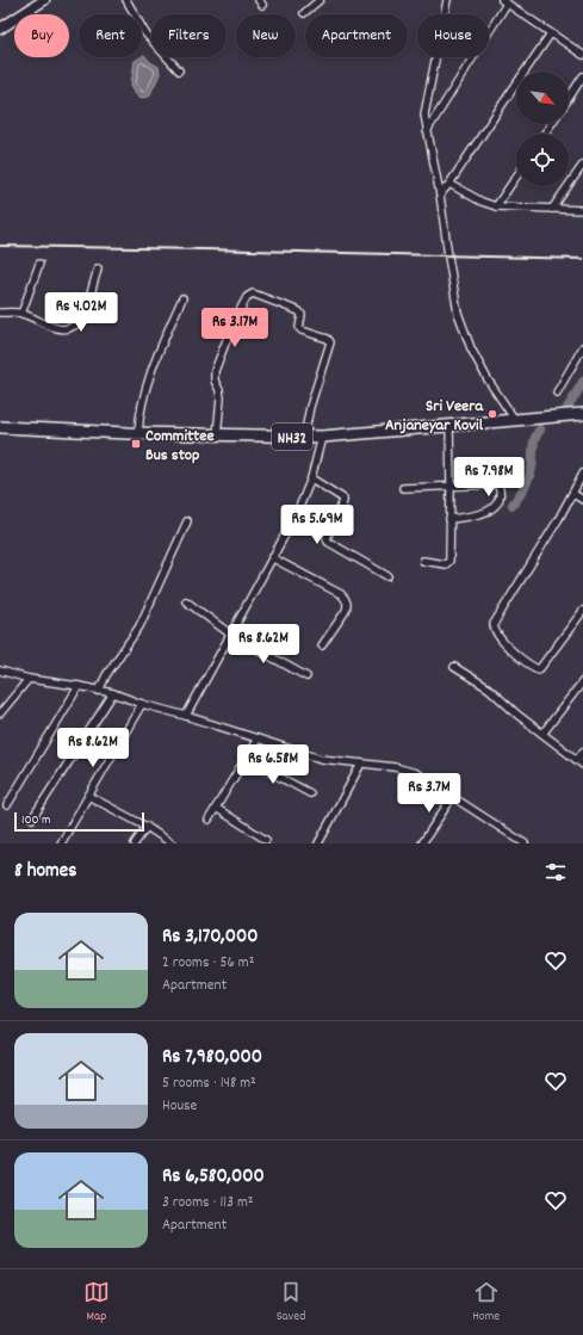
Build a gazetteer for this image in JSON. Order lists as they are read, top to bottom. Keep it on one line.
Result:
{"streets":{"highway":["NH32"]},"places":{"other":["Sri Veera Anjaneyar Kovil"],"transit":["Committee Bus stop"]},"scale_bar":"100 m","north":"bottom right","page":{"chip":["Buy","Rent","Filters","New","Apartment","House"],"price":["Rs 4.02M","Rs 3.17M","Rs 7.98M","Rs 5.69M","Rs 8.62M","Rs 8.62M","Rs 6.58M","Rs 3.7M"],"scale":"100 m","heading":"8 homes","list":[{"name":"Rs 3,170,000","note":"2 rooms · 56 m² · Apartment"},{"name":"Rs 7,980,000","note":"5 rooms · 148 m² · House"},{"name":"Rs 6,580,000","note":"3 rooms · 113 m² · Apartment"}],"tabs":["Map","Saved","Home"]}}
